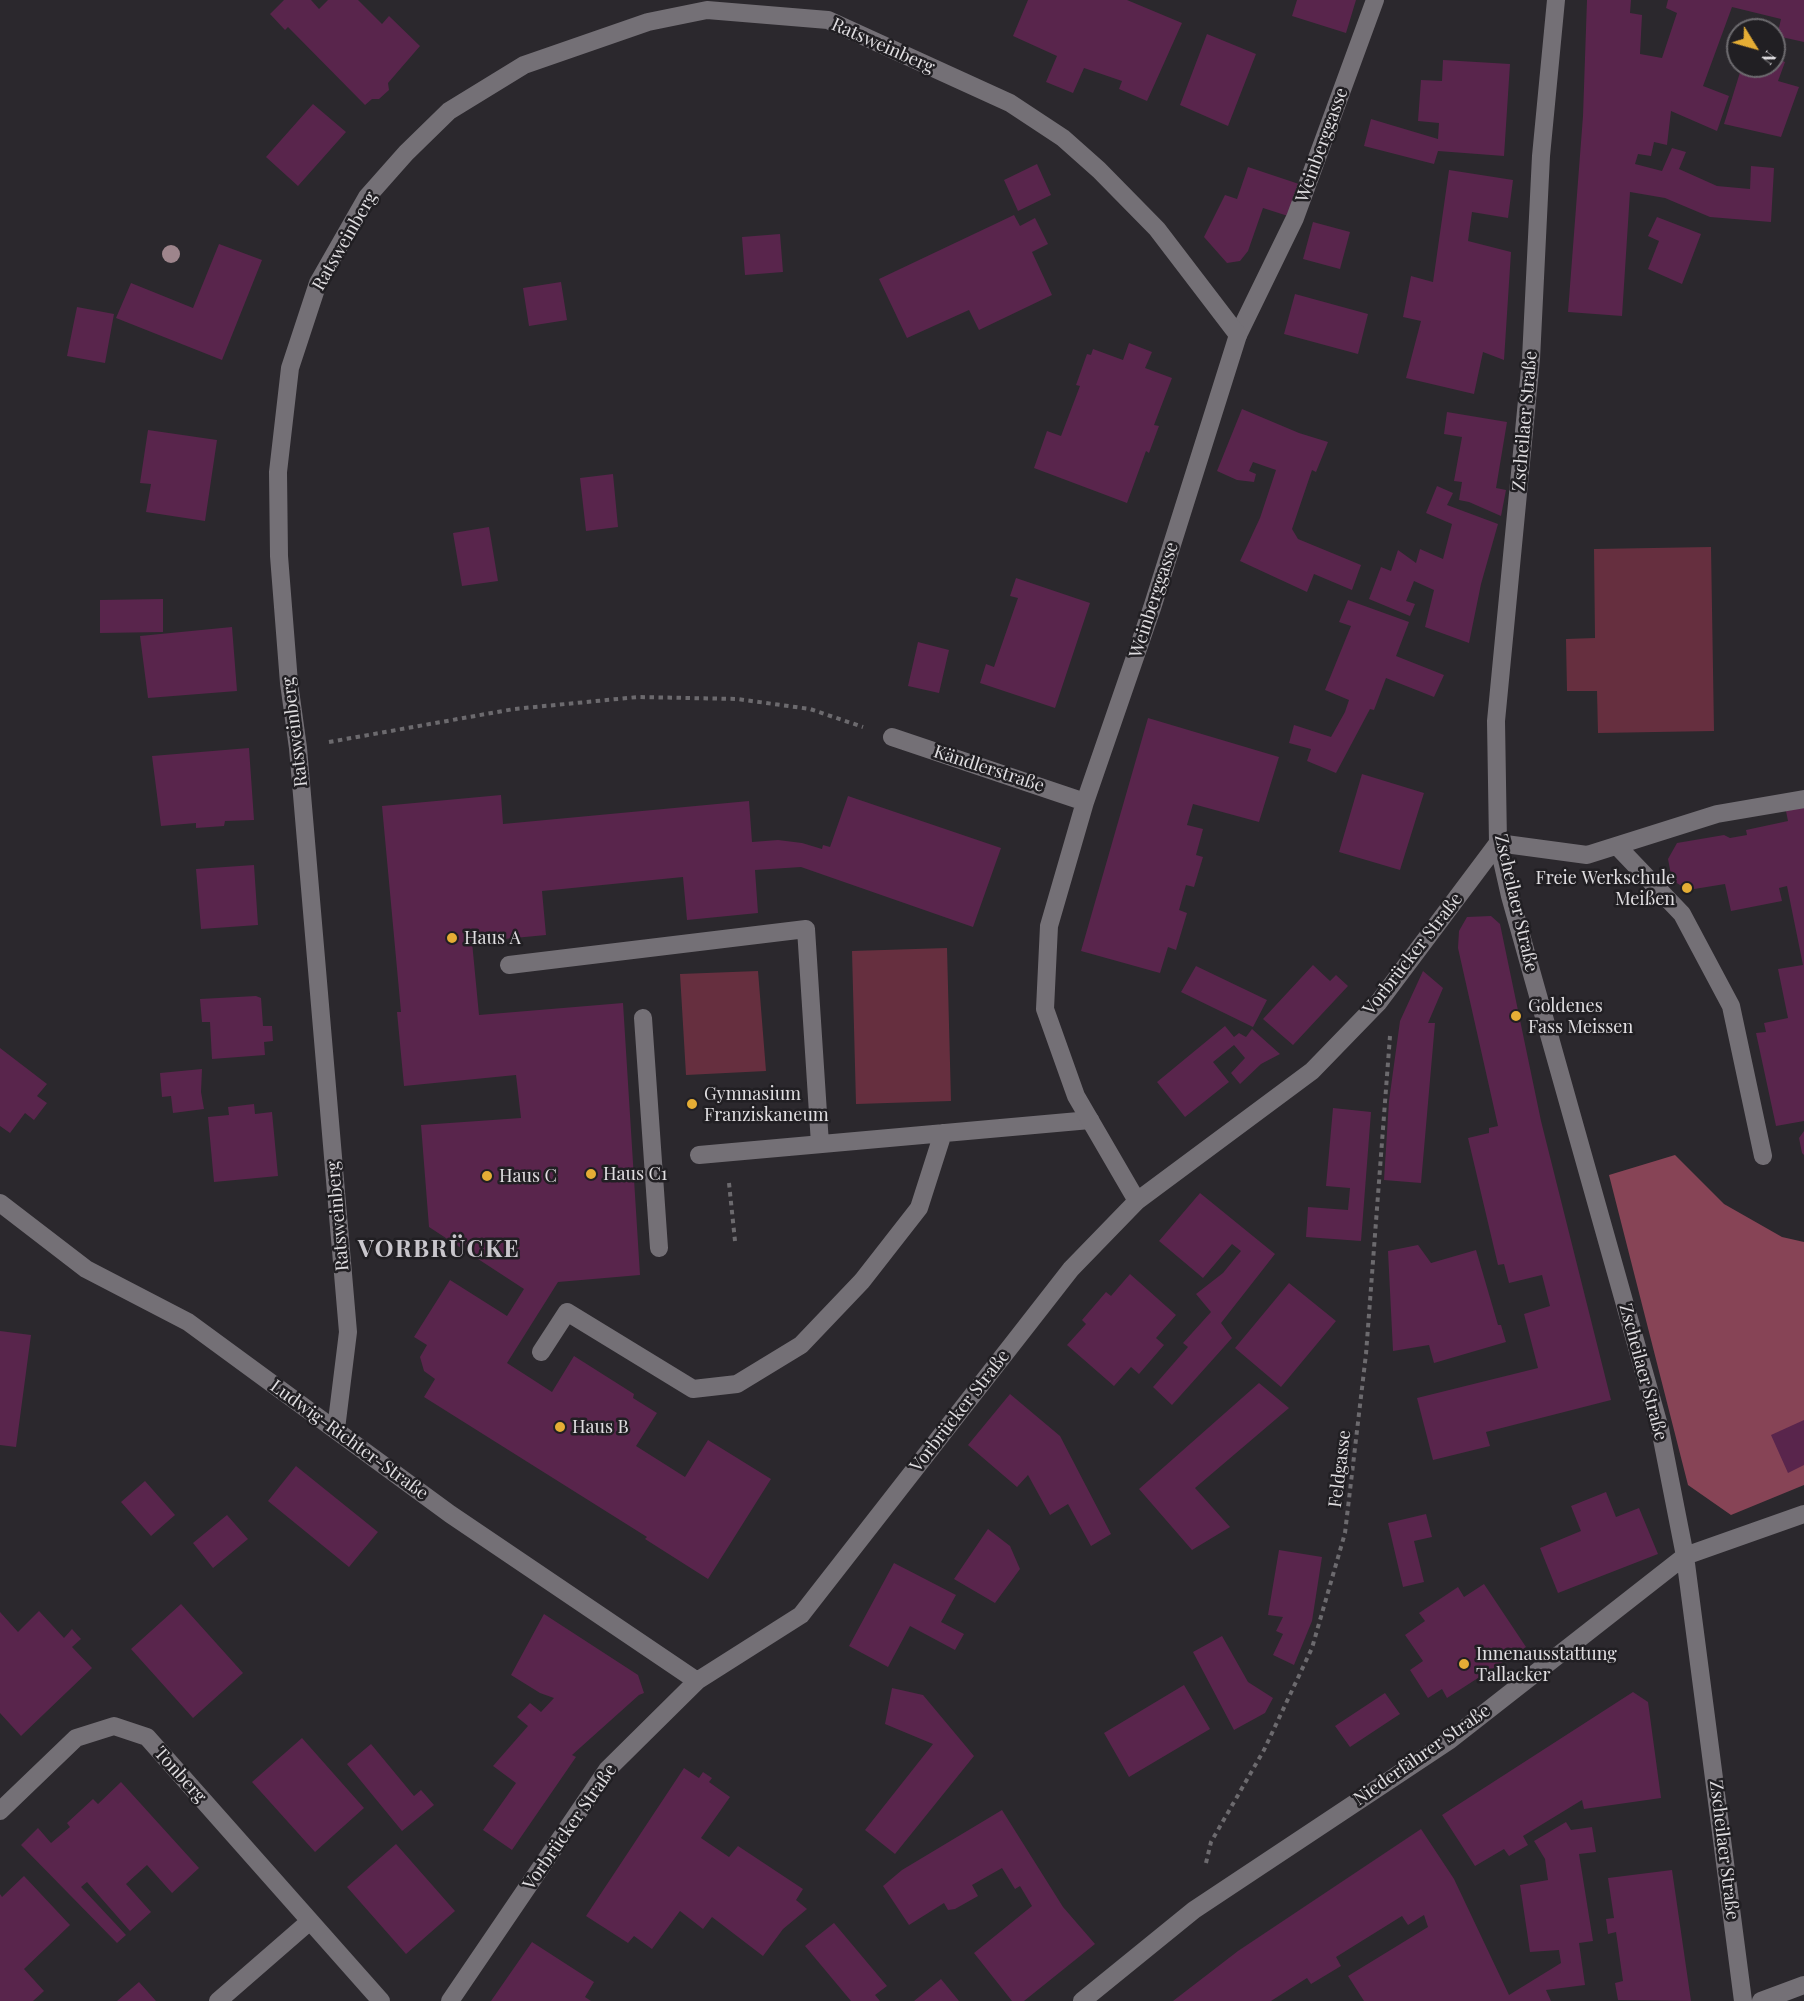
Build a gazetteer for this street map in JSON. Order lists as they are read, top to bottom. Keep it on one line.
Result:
{"streets":{"street":["Ratsweinberg","Weinberggasse","Zscheilaer Straße","Kändlerstraße","Vorbrücker Straße","Ludwig-Richter-Straße","Niederfährer Straße","Tonberg"],"path":["Feldgasse"]},"crossings":[["Ratsweinberg","Weinberggasse"],["Ratsweinberg","Ludwig-Richter-Straße"],["Weinberggasse","Kändlerstraße"],["Weinberggasse","Vorbrücker Straße"],["Zscheilaer Straße","Vorbrücker Straße"],["Zscheilaer Straße","Niederfährer Straße"],["Vorbrücker Straße","Ludwig-Richter-Straße"],["Vorbrücker Straße","Feldgasse"],["Feldgasse","Niederfährer Straße"]],"districts":["VORBRÜCKE"],"places":["Freie Werkschule Meißen","Haus A","Goldenes Fass Meissen","Gymnasium Franziskaneum","Haus C1","Haus C","Haus B","Innenausstattung Tallacker"],"north":"bottom right"}
